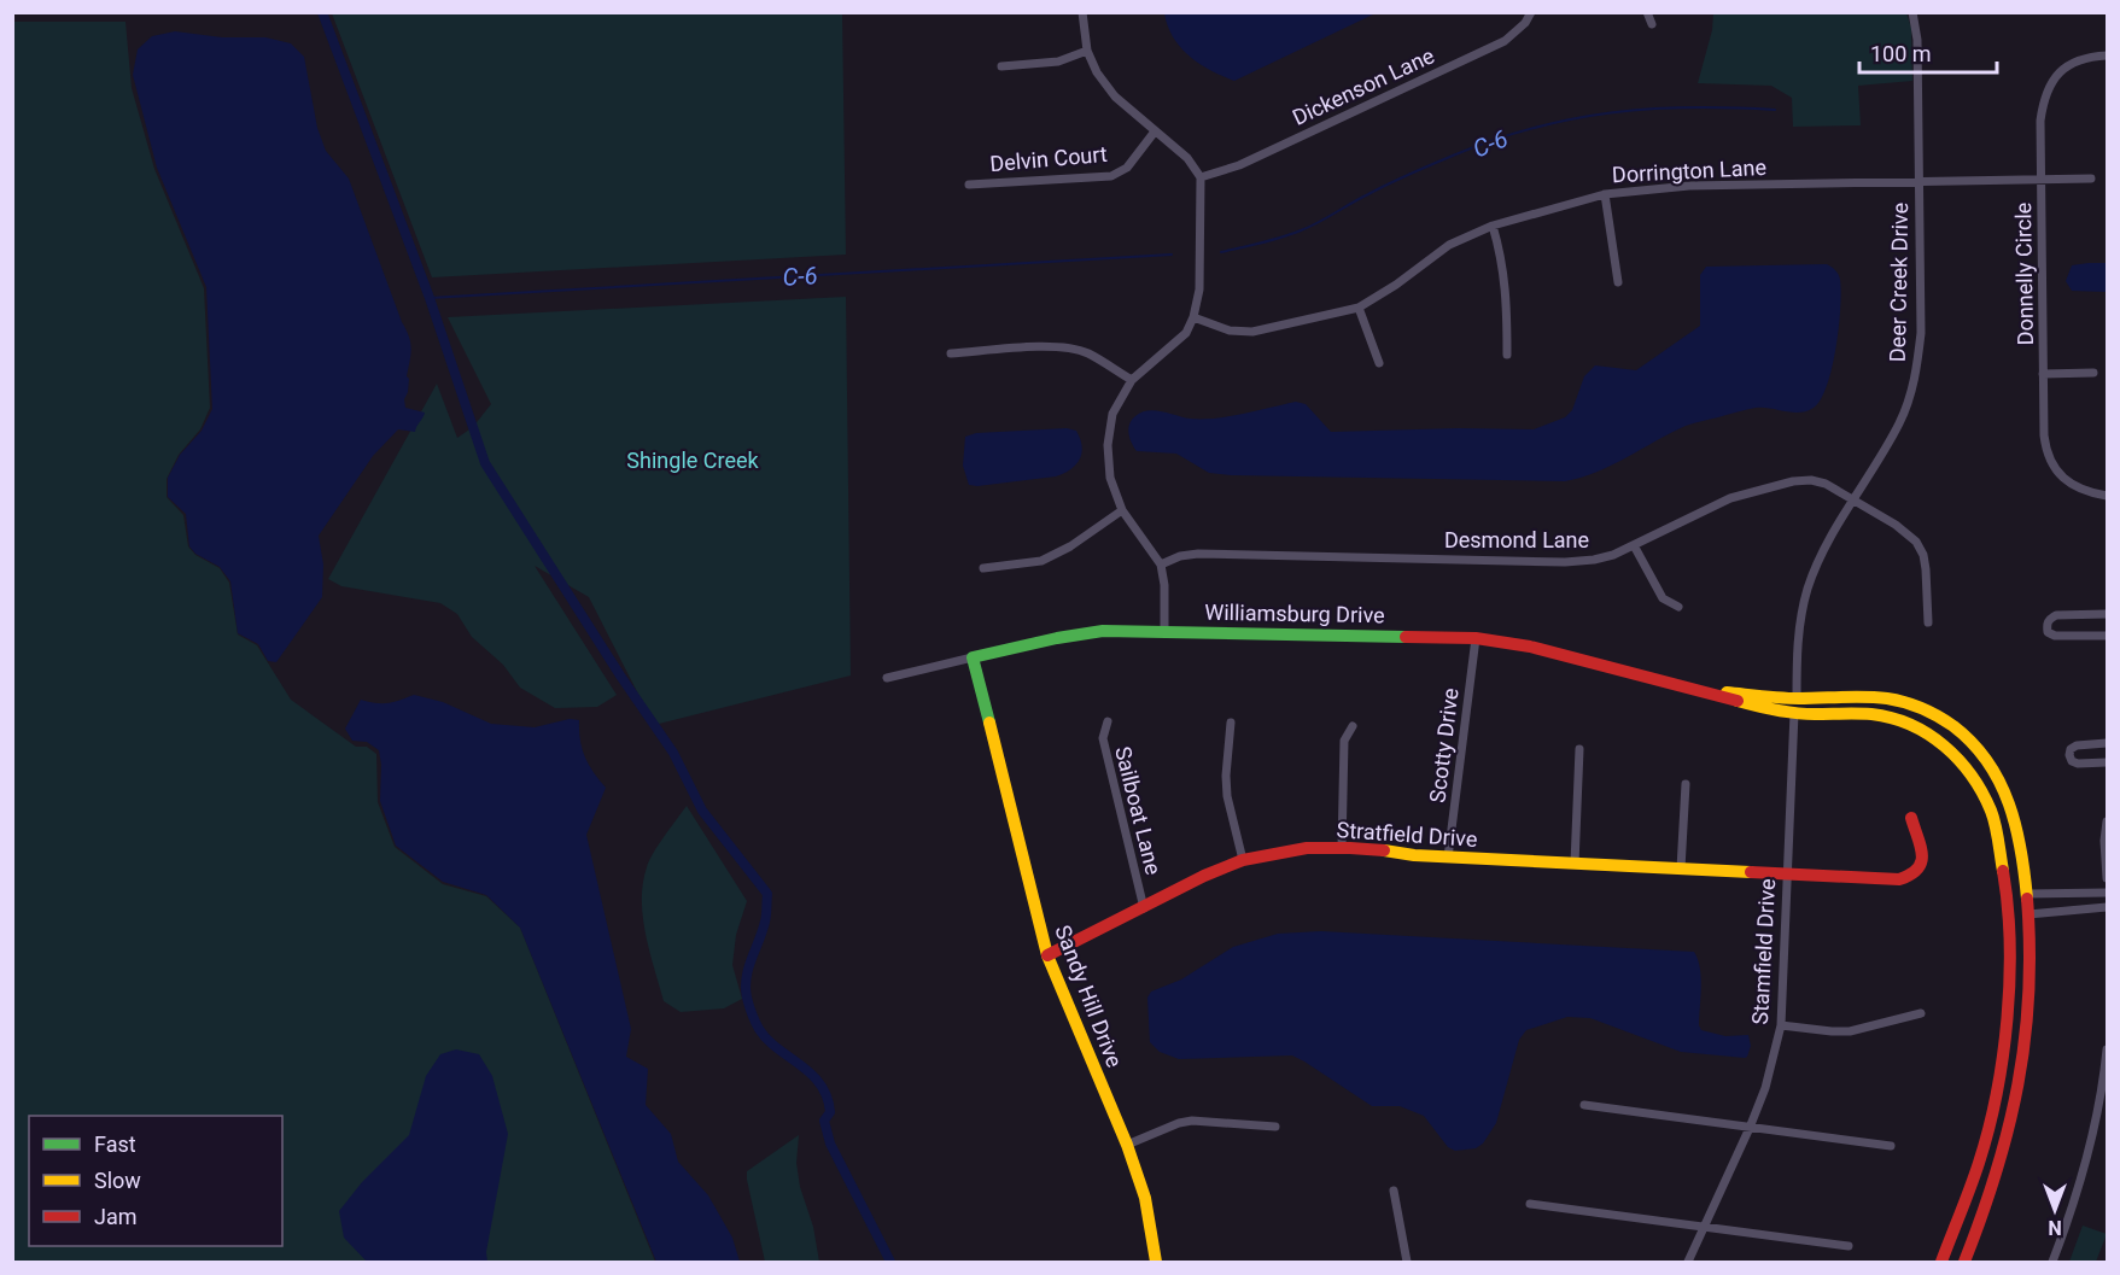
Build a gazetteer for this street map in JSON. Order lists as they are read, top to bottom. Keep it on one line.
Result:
{"streets":{"street":["Dickenson Lane","Delvin Court","Dorrington Lane","Donnelly Circle","Deer Creek Drive","Desmond Lane","Williamsburg Drive","Scotty Drive","Sailboat Lane","Stratfield Drive","Stamfield Drive","Sandy Hill Drive"]},"crossings":[["Dorrington Lane","Donnelly Circle"],["Dorrington Lane","Deer Creek Drive"],["Deer Creek Drive","Desmond Lane"],["Deer Creek Drive","Williamsburg Drive"],["Deer Creek Drive","Stamfield Drive"],["Williamsburg Drive","Scotty Drive"],["Williamsburg Drive","Stamfield Drive"],["Williamsburg Drive","Sandy Hill Drive"],["Scotty Drive","Stratfield Drive"],["Sailboat Lane","Stratfield Drive"],["Stratfield Drive","Stamfield Drive"],["Stratfield Drive","Sandy Hill Drive"]],"water":["C-6"],"parks":["Shingle Creek"],"legend":["Fast","Slow","Jam"],"scale_bar":"100 m","north":"bottom"}
